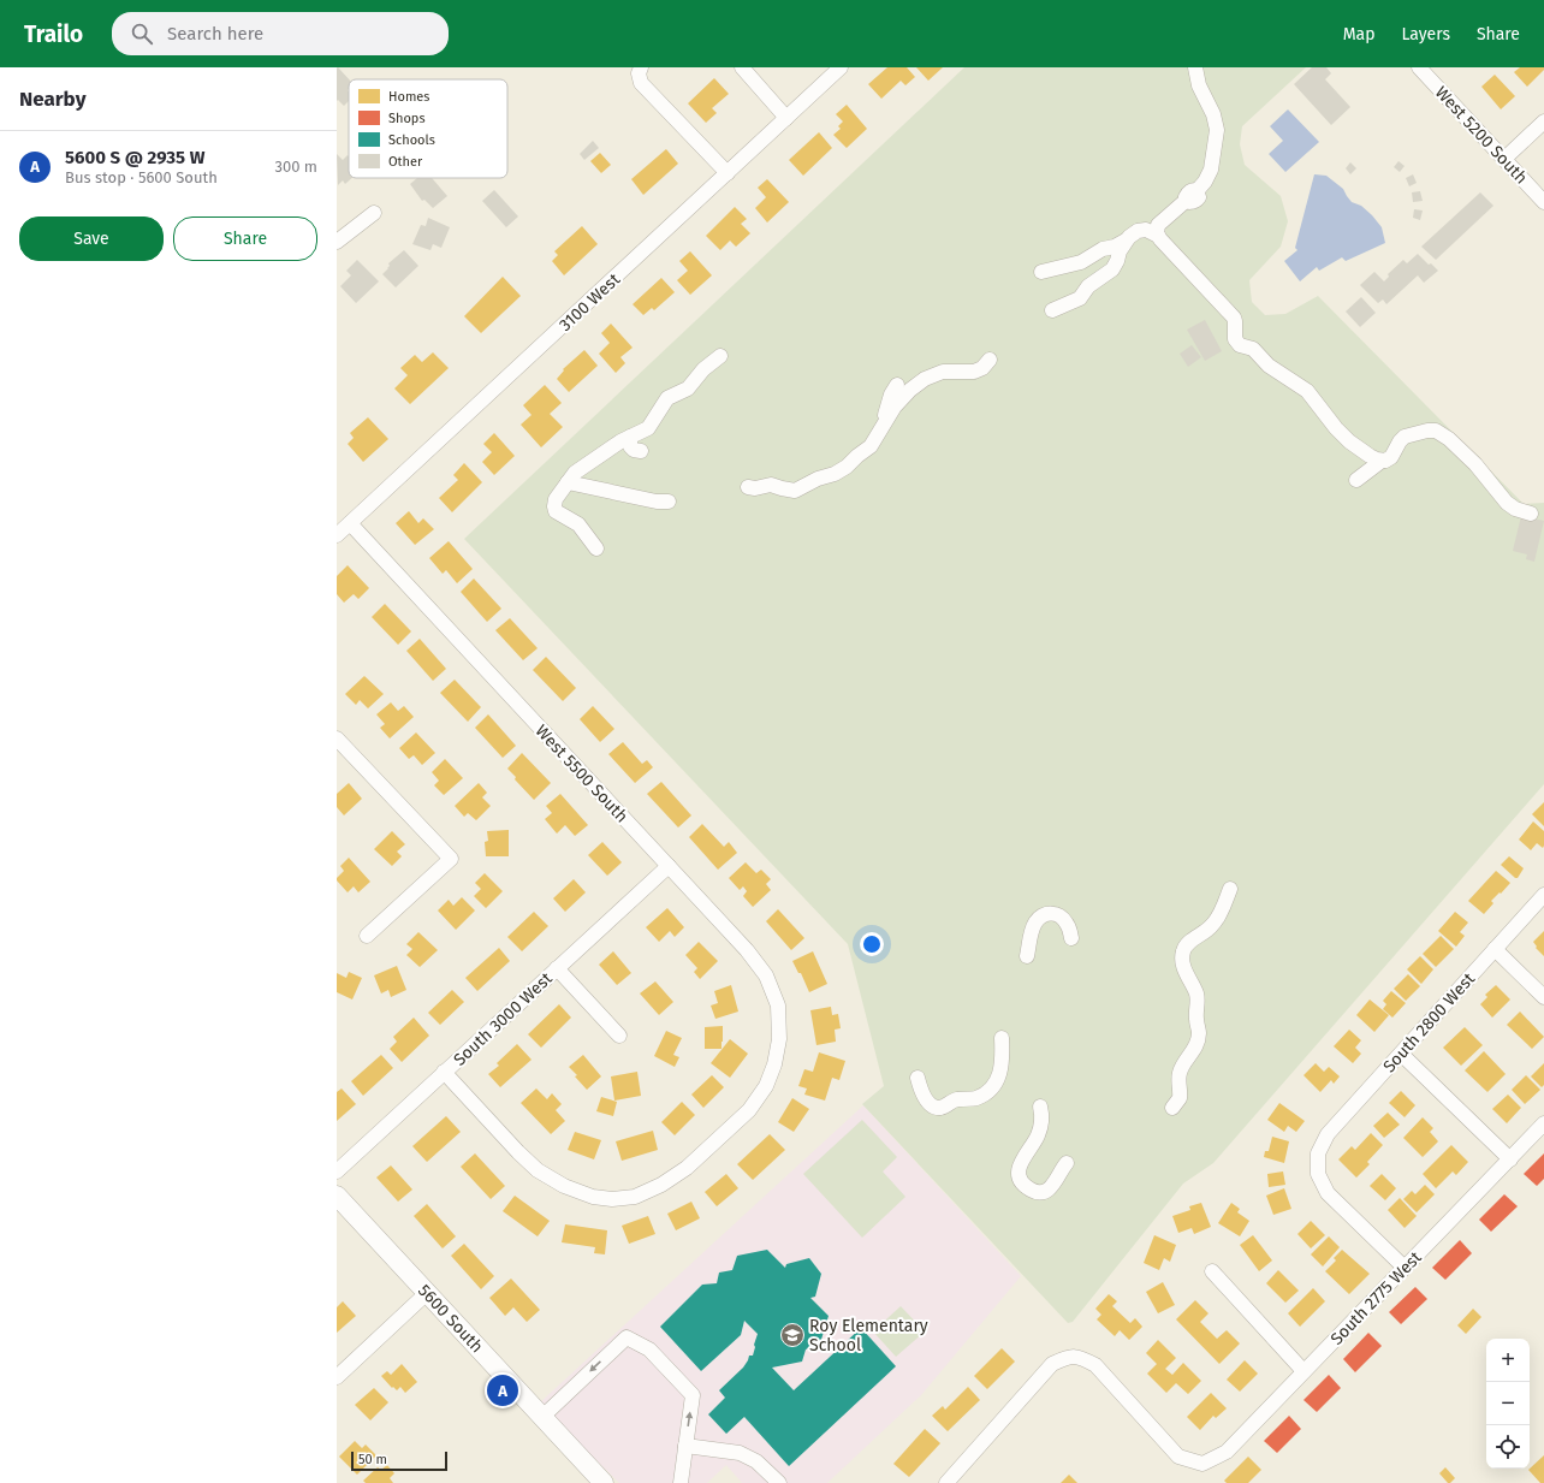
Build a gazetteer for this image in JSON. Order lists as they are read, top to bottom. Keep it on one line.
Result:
{"streets":{"main road":["5600 South"],"street":["West 5200 South","3100 West","West 5500 South","South 3000 West","South 2800 West","South 2775 West"]},"crossings":[["3100 West","West 5500 South"],["West 5500 South","South 3000 West"],["South 2800 West","South 2775 West"]],"places":{"school or university":["Roy Elementary School"]},"legend":["Homes","Shops","Schools","Other"],"scale_bar":"50 m","page":{"header":"Trailo","search":"Search here","nav":["Map","Layers","Share"],"heading":"Nearby","list":[{"mark":"A","name":"5600 S @ 2935 W","note":"Bus stop · 5600 South","value":"300 m"}],"buttons":["Save","Share"],"map_buttons":["+","−"],"pins":"A","scale":"50 m"}}
